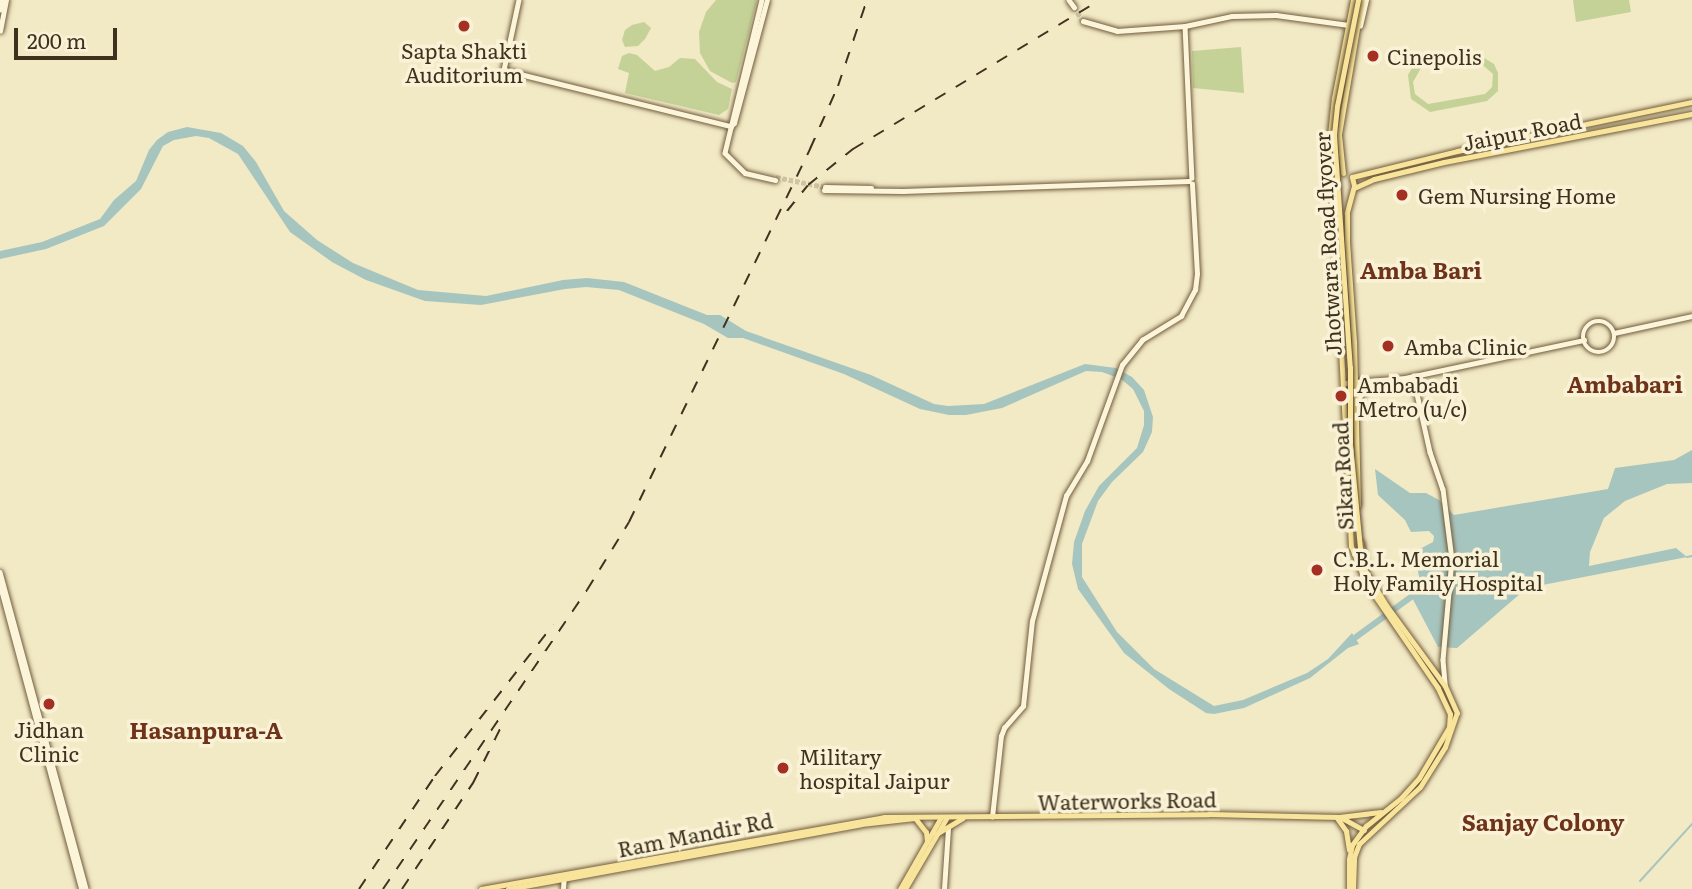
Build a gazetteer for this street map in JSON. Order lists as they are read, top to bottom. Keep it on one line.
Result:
{"streets":{"main road":["Jaipur Road","Jhotwara Road flyover","Sikar Road","Waterworks Road","Ram Mandir Rd"]},"crossings":[["Jaipur Road","Jhotwara Road flyover"],["Jaipur Road","Sikar Road"],["Jhotwara Road flyover","Sikar Road"],["Waterworks Road","Ram Mandir Rd"]],"districts":["Amba Bari","Ambabari","Hasanpura-A","Sanjay Colony"],"places":["Sapta Shakti Auditorium","Cinepolis","Gem Nursing Home","Amba Clinic","Ambabadi Metro (u/c)","C.B.L. Memorial Holy Family Hospital","Jidhan Clinic","Military hospital Jaipur"],"scale_bar":"200 m"}
